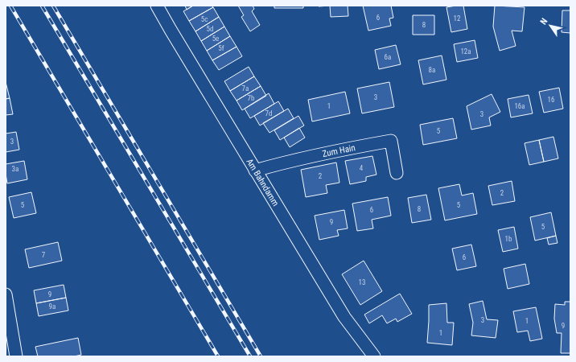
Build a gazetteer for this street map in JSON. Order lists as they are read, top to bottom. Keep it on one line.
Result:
{"streets":{"street":["Zum Hain","Am Bahndamm"]},"crossings":[["Zum Hain","Am Bahndamm"]],"house_numbers":["6","12","5c","8","5d","5e","5f","12a","6a","8a","7a","3","7b","16","1","16a","7d","3","5","3","4","3a","2","2","5","5","8","6","9","5","1b","7","6","13","9","9a","3","1","9","1"],"north":"top left"}
